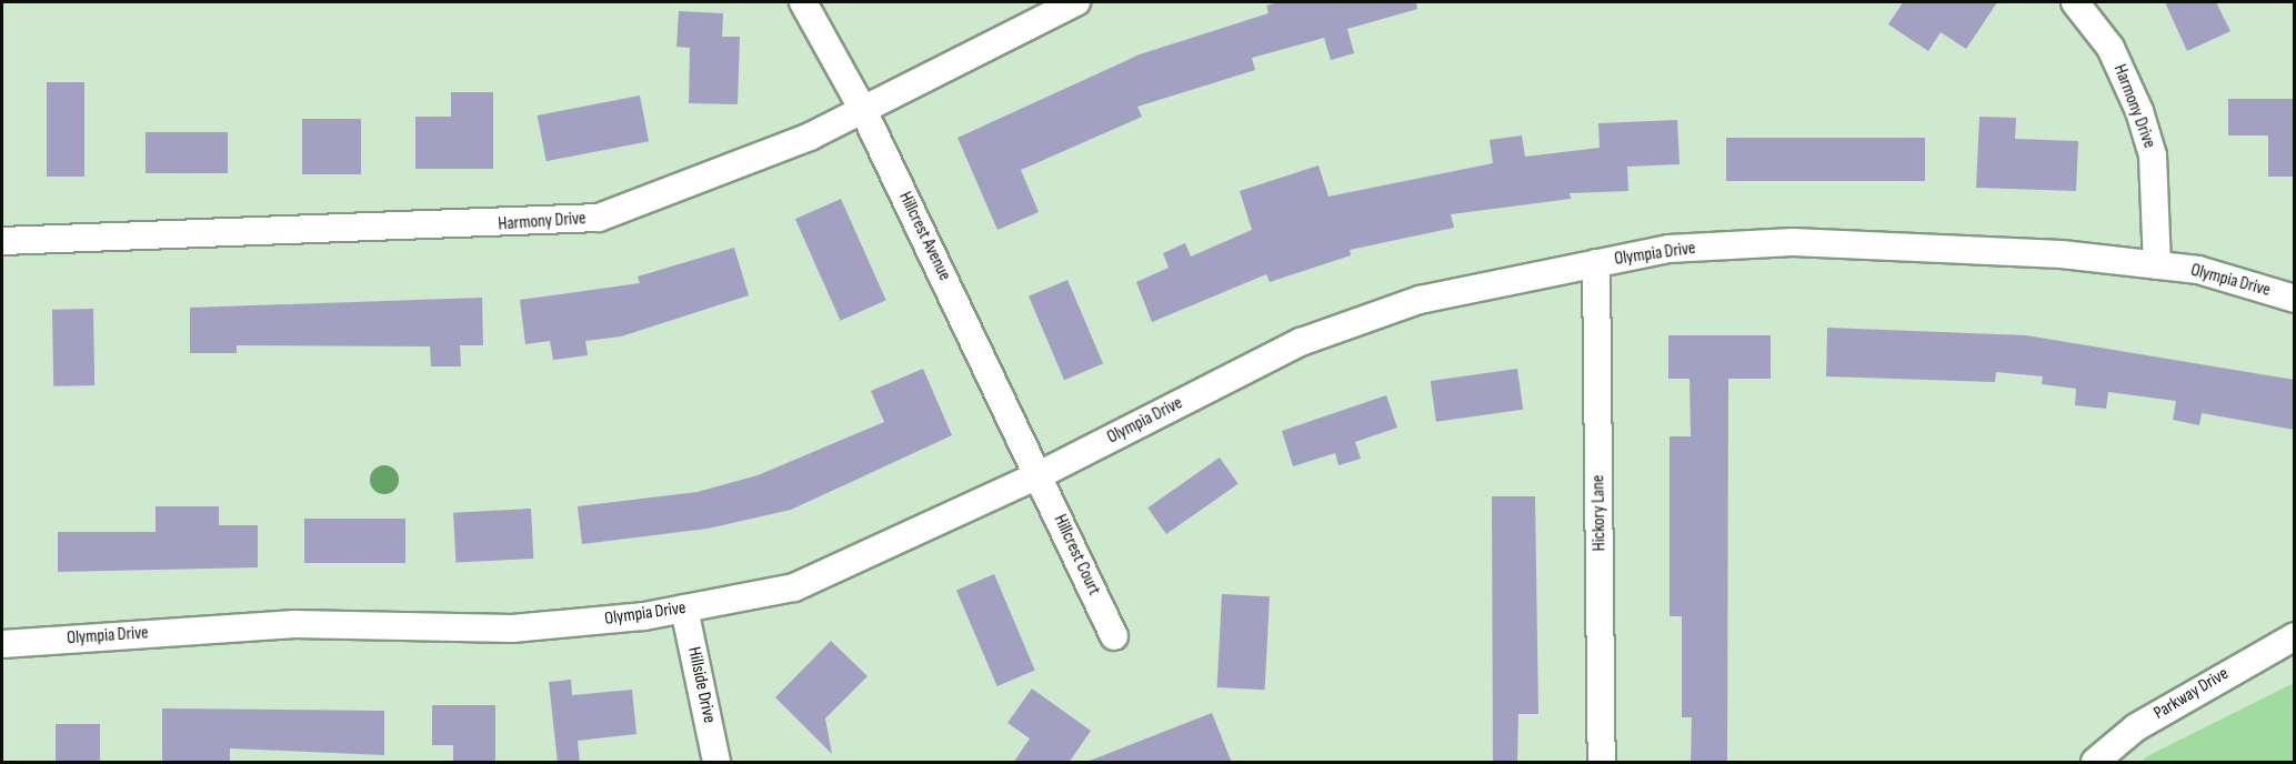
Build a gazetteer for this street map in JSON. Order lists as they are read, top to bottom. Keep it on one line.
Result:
{"streets":{"street":["Harmony Drive","Hillcrest Avenue","Olympia Drive","Hickory Lane","Hillcrest Court","Hillside Drive","Parkway Drive"]},"crossings":[["Harmony Drive","Hillcrest Avenue"],["Harmony Drive","Olympia Drive"],["Hillcrest Avenue","Olympia Drive"],["Hillcrest Avenue","Hillcrest Court"],["Olympia Drive","Hickory Lane"],["Olympia Drive","Hillcrest Court"],["Olympia Drive","Hillside Drive"]]}
